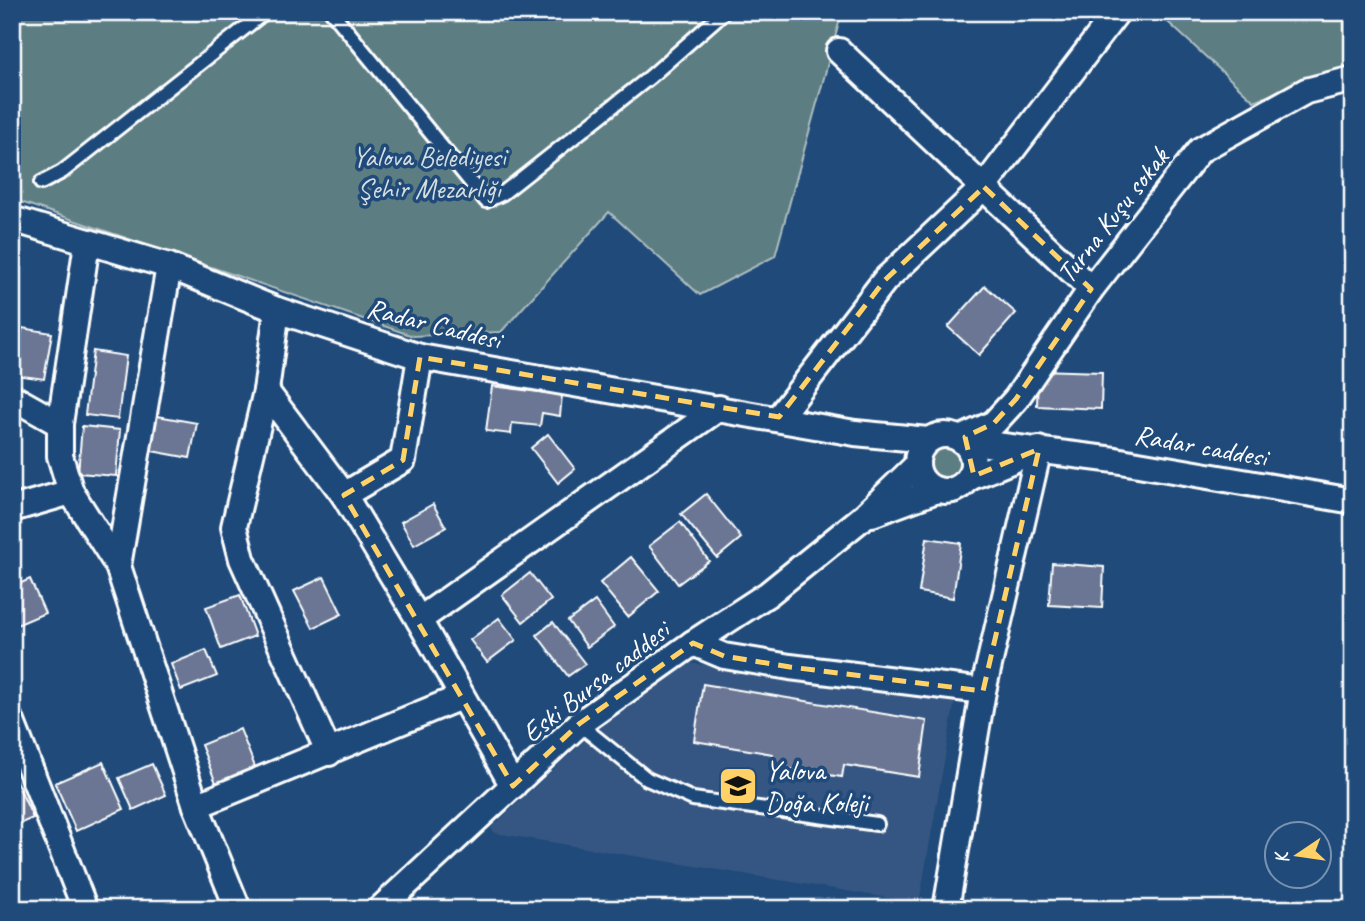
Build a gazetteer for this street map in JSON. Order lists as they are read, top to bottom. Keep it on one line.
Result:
{"streets":{"street":["Turna Kuşu sokak","Radar Caddesi","Radar caddesi","Eski Bursa caddesi"]},"crossings":[["Turna Kuşu sokak","Radar Caddesi"],["Turna Kuşu sokak","Radar caddesi"],["Turna Kuşu sokak","Eski Bursa caddesi"],["Radar Caddesi","Radar caddesi"],["Radar Caddesi","Eski Bursa caddesi"],["Radar caddesi","Eski Bursa caddesi"]],"parks":["Yalova Belediyesi Şehir Mezarlığı"],"places":{"school or university":["Yalova Doğa Koleji"]},"north":"left"}
